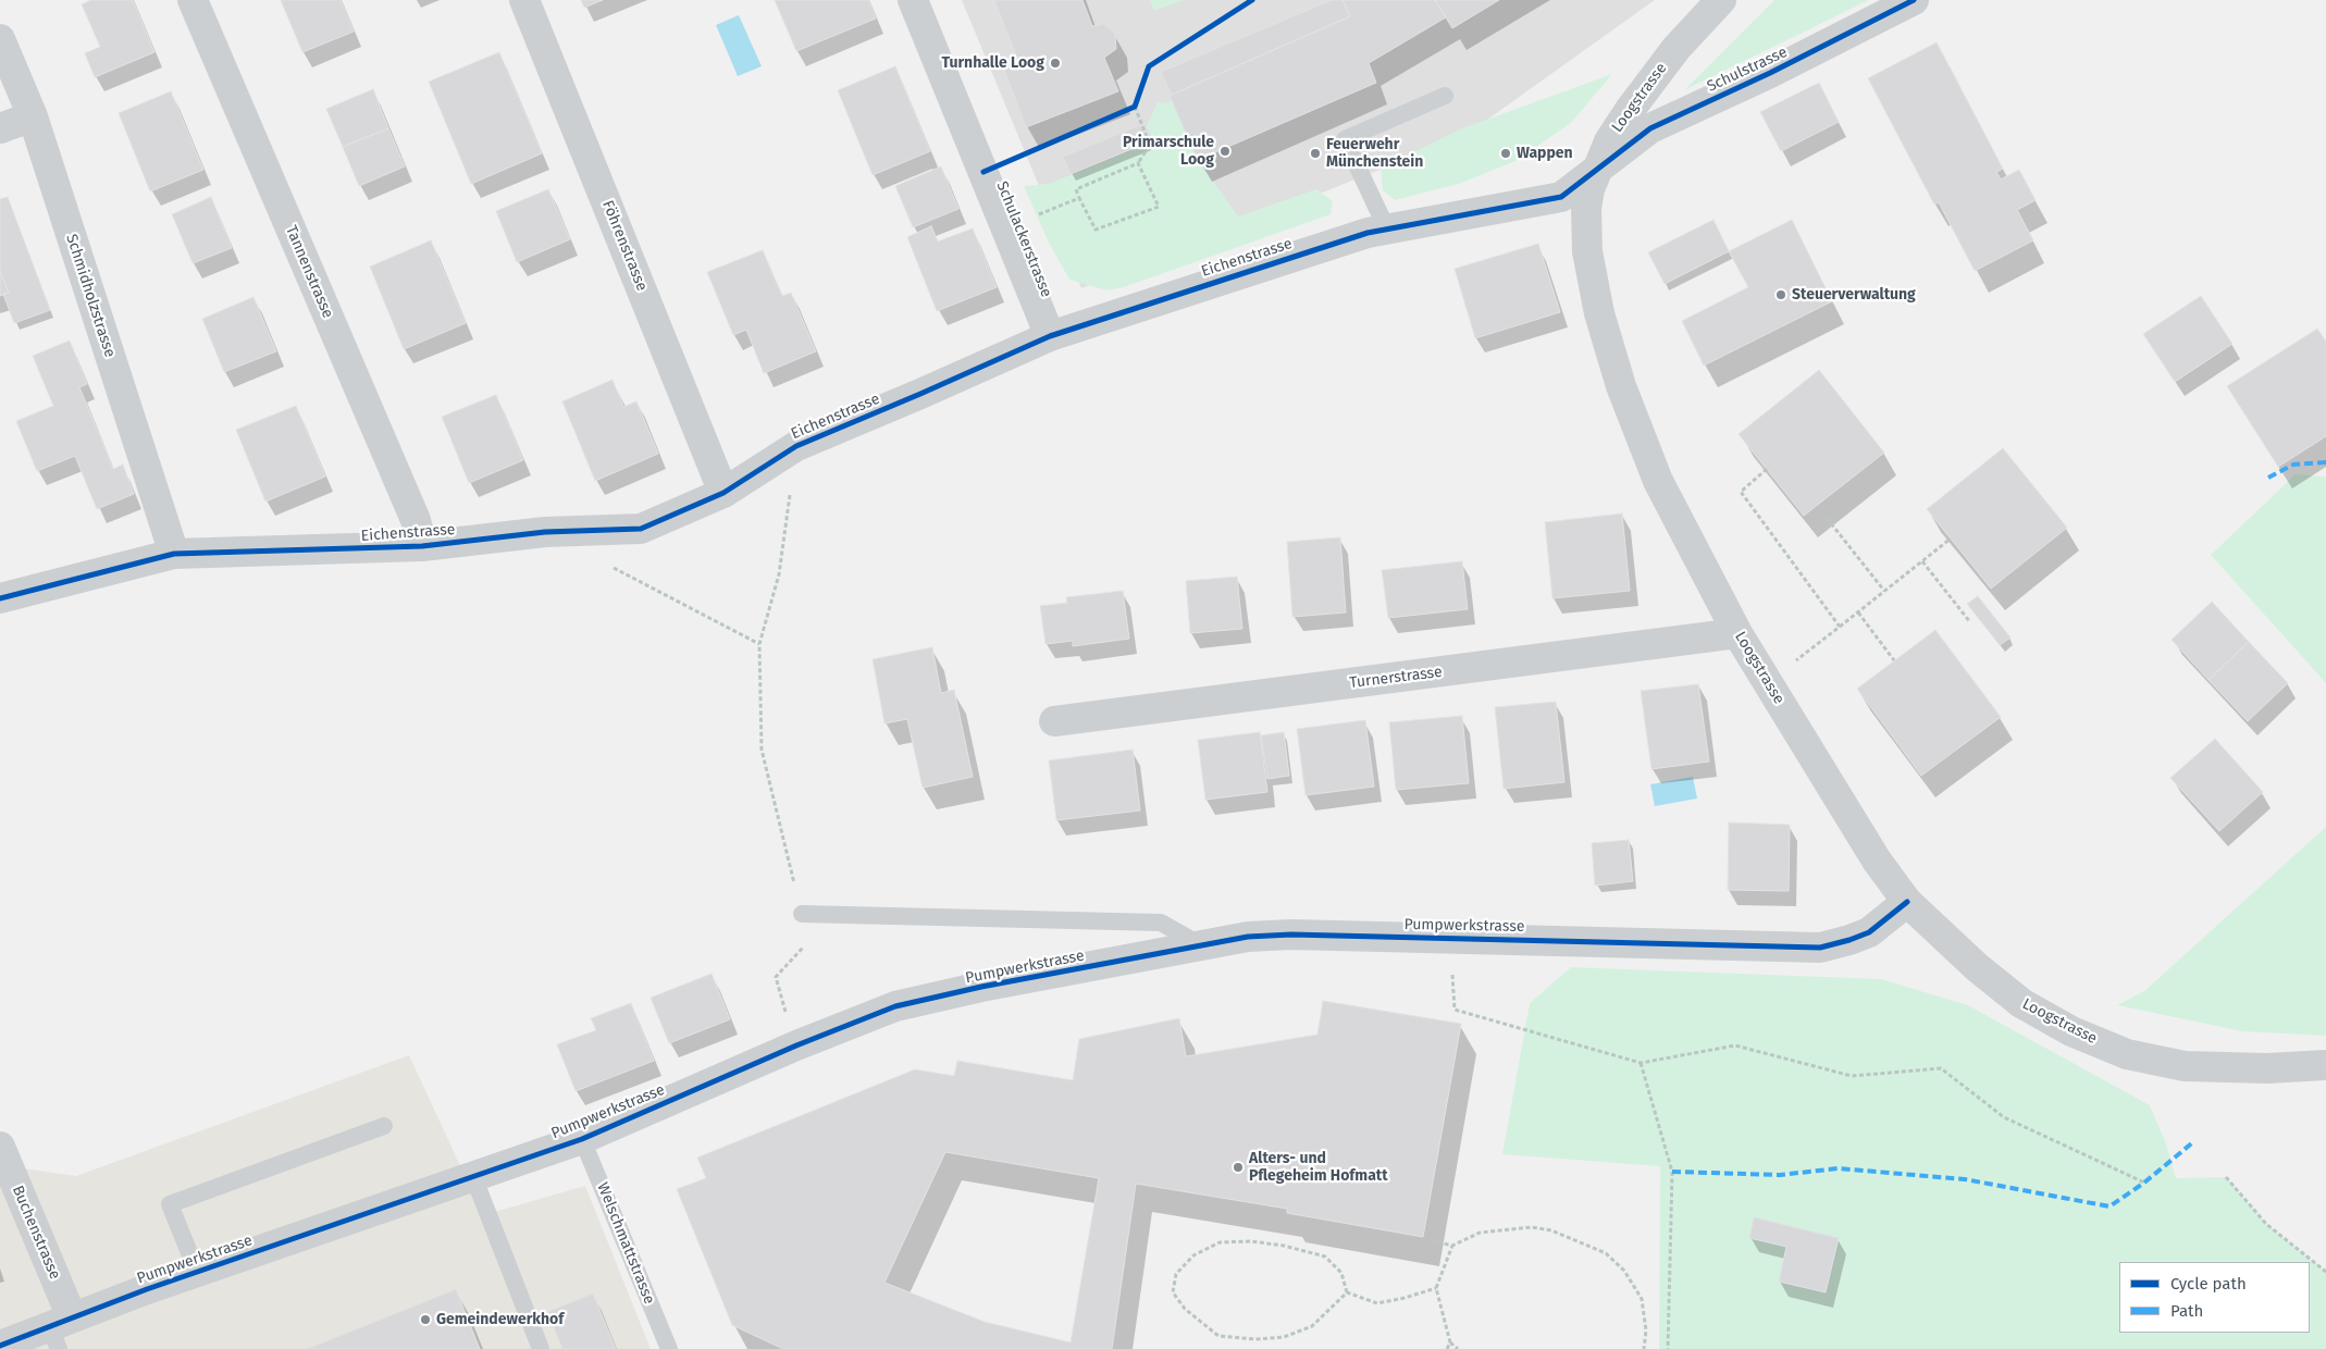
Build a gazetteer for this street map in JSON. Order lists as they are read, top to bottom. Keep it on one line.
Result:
{"streets":{"street":["Schulstrasse","Loogstrasse","Schulackerstrasse","Föhrenstrasse","Eichenstrasse","Tannenstrasse","Schmidholzstrasse","Turnerstrasse","Pumpwerkstrasse","Buchenstrasse"],"lane":["Welschmattstrasse"]},"crossings":[["Schulstrasse","Loogstrasse"],["Schulstrasse","Eichenstrasse"],["Loogstrasse","Eichenstrasse"],["Loogstrasse","Turnerstrasse"],["Loogstrasse","Pumpwerkstrasse"],["Schulackerstrasse","Eichenstrasse"],["Föhrenstrasse","Eichenstrasse"],["Eichenstrasse","Tannenstrasse"],["Eichenstrasse","Schmidholzstrasse"],["Pumpwerkstrasse","Buchenstrasse"],["Pumpwerkstrasse","Welschmattstrasse"]],"places":["Turnhalle Loog","Primarschule Loog","Feuerwehr Münchenstein","Wappen","Steuerverwaltung","Alters- und Pflegeheim Hofmatt","Gemeindewerkhof"],"legend":["Cycle path","Path"]}
